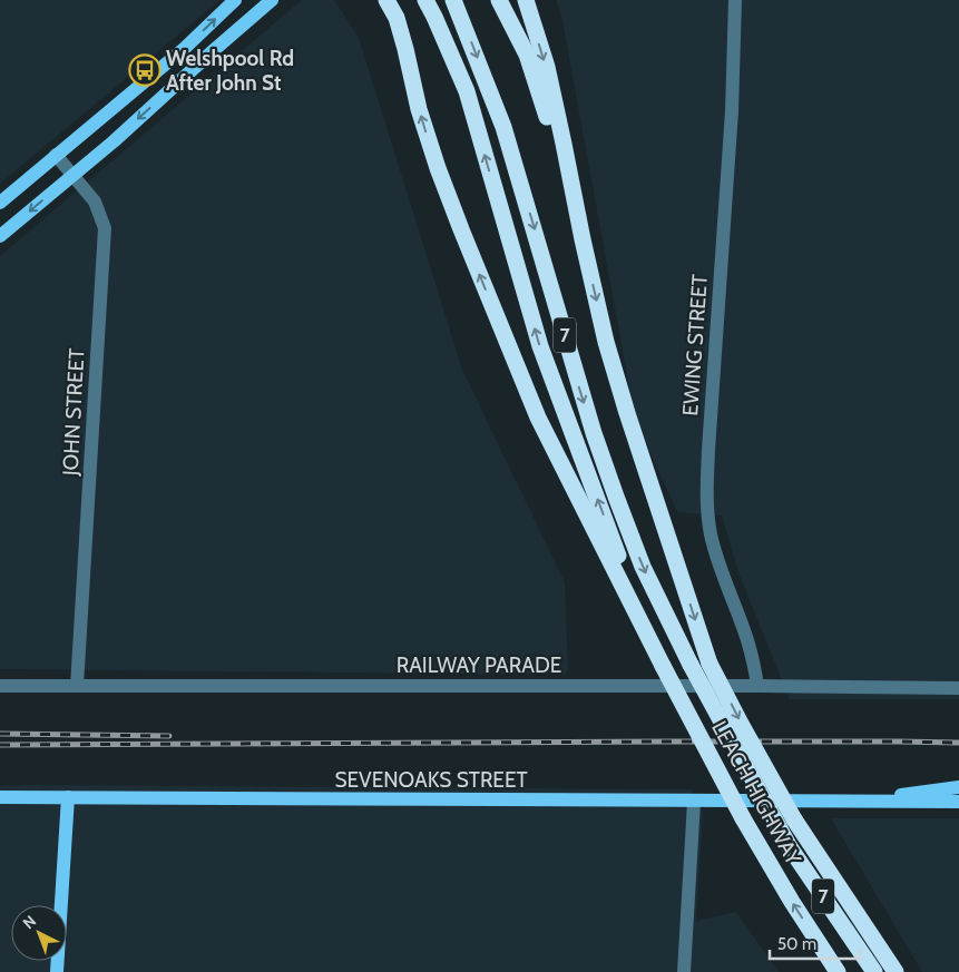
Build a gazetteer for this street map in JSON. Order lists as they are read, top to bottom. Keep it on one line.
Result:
{"streets":{"highway":["7","LEACH HIGHWAY"],"main road":["SEVENOAKS STREET"],"street":["EWING STREET","JOHN STREET","RAILWAY PARADE"]},"crossings":[["7","LEACH HIGHWAY"],["EWING STREET","RAILWAY PARADE"],["JOHN STREET","RAILWAY PARADE"]],"places":{"bus stop":["Welshpool Rd After John St"]},"scale_bar":"50 m","north":"top left"}
